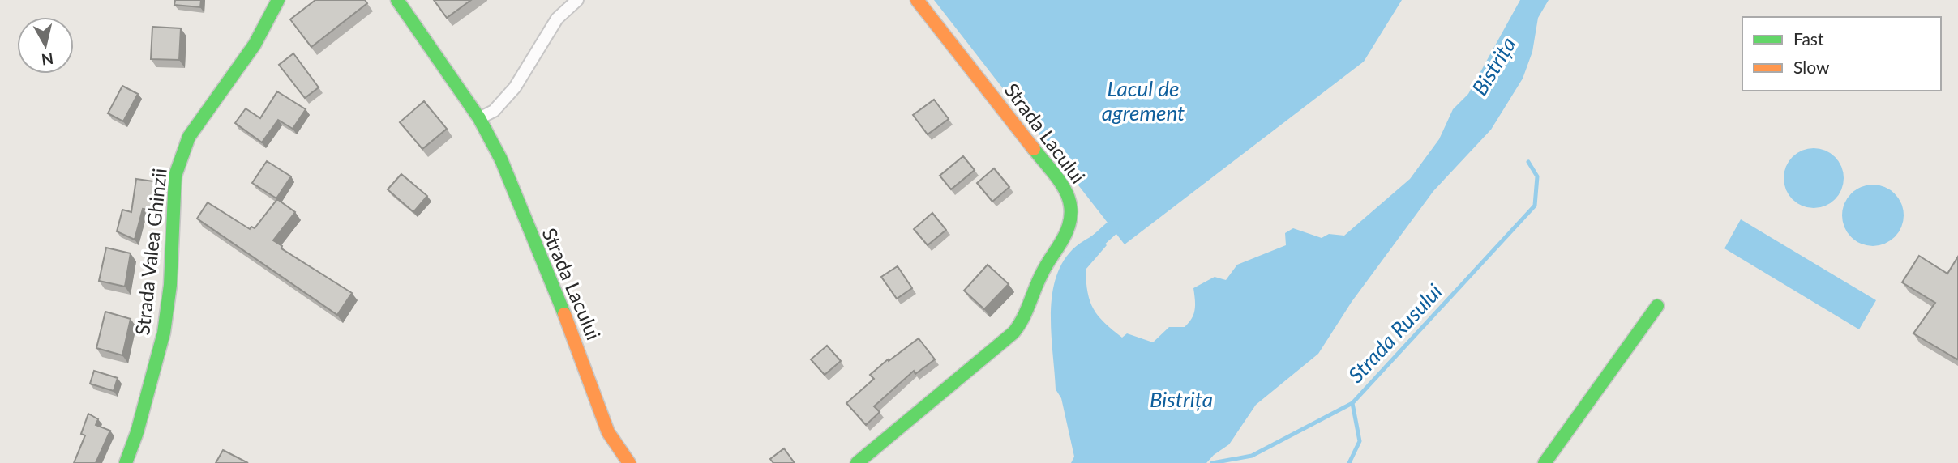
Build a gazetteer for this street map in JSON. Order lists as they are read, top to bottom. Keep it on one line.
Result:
{"streets":{"street":["Strada Lacului","Strada Valea Ghinzii"]},"water":["Bistrița","Lacul de agrement","Strada Rusului"],"legend":["Fast","Slow"],"north":"bottom"}
